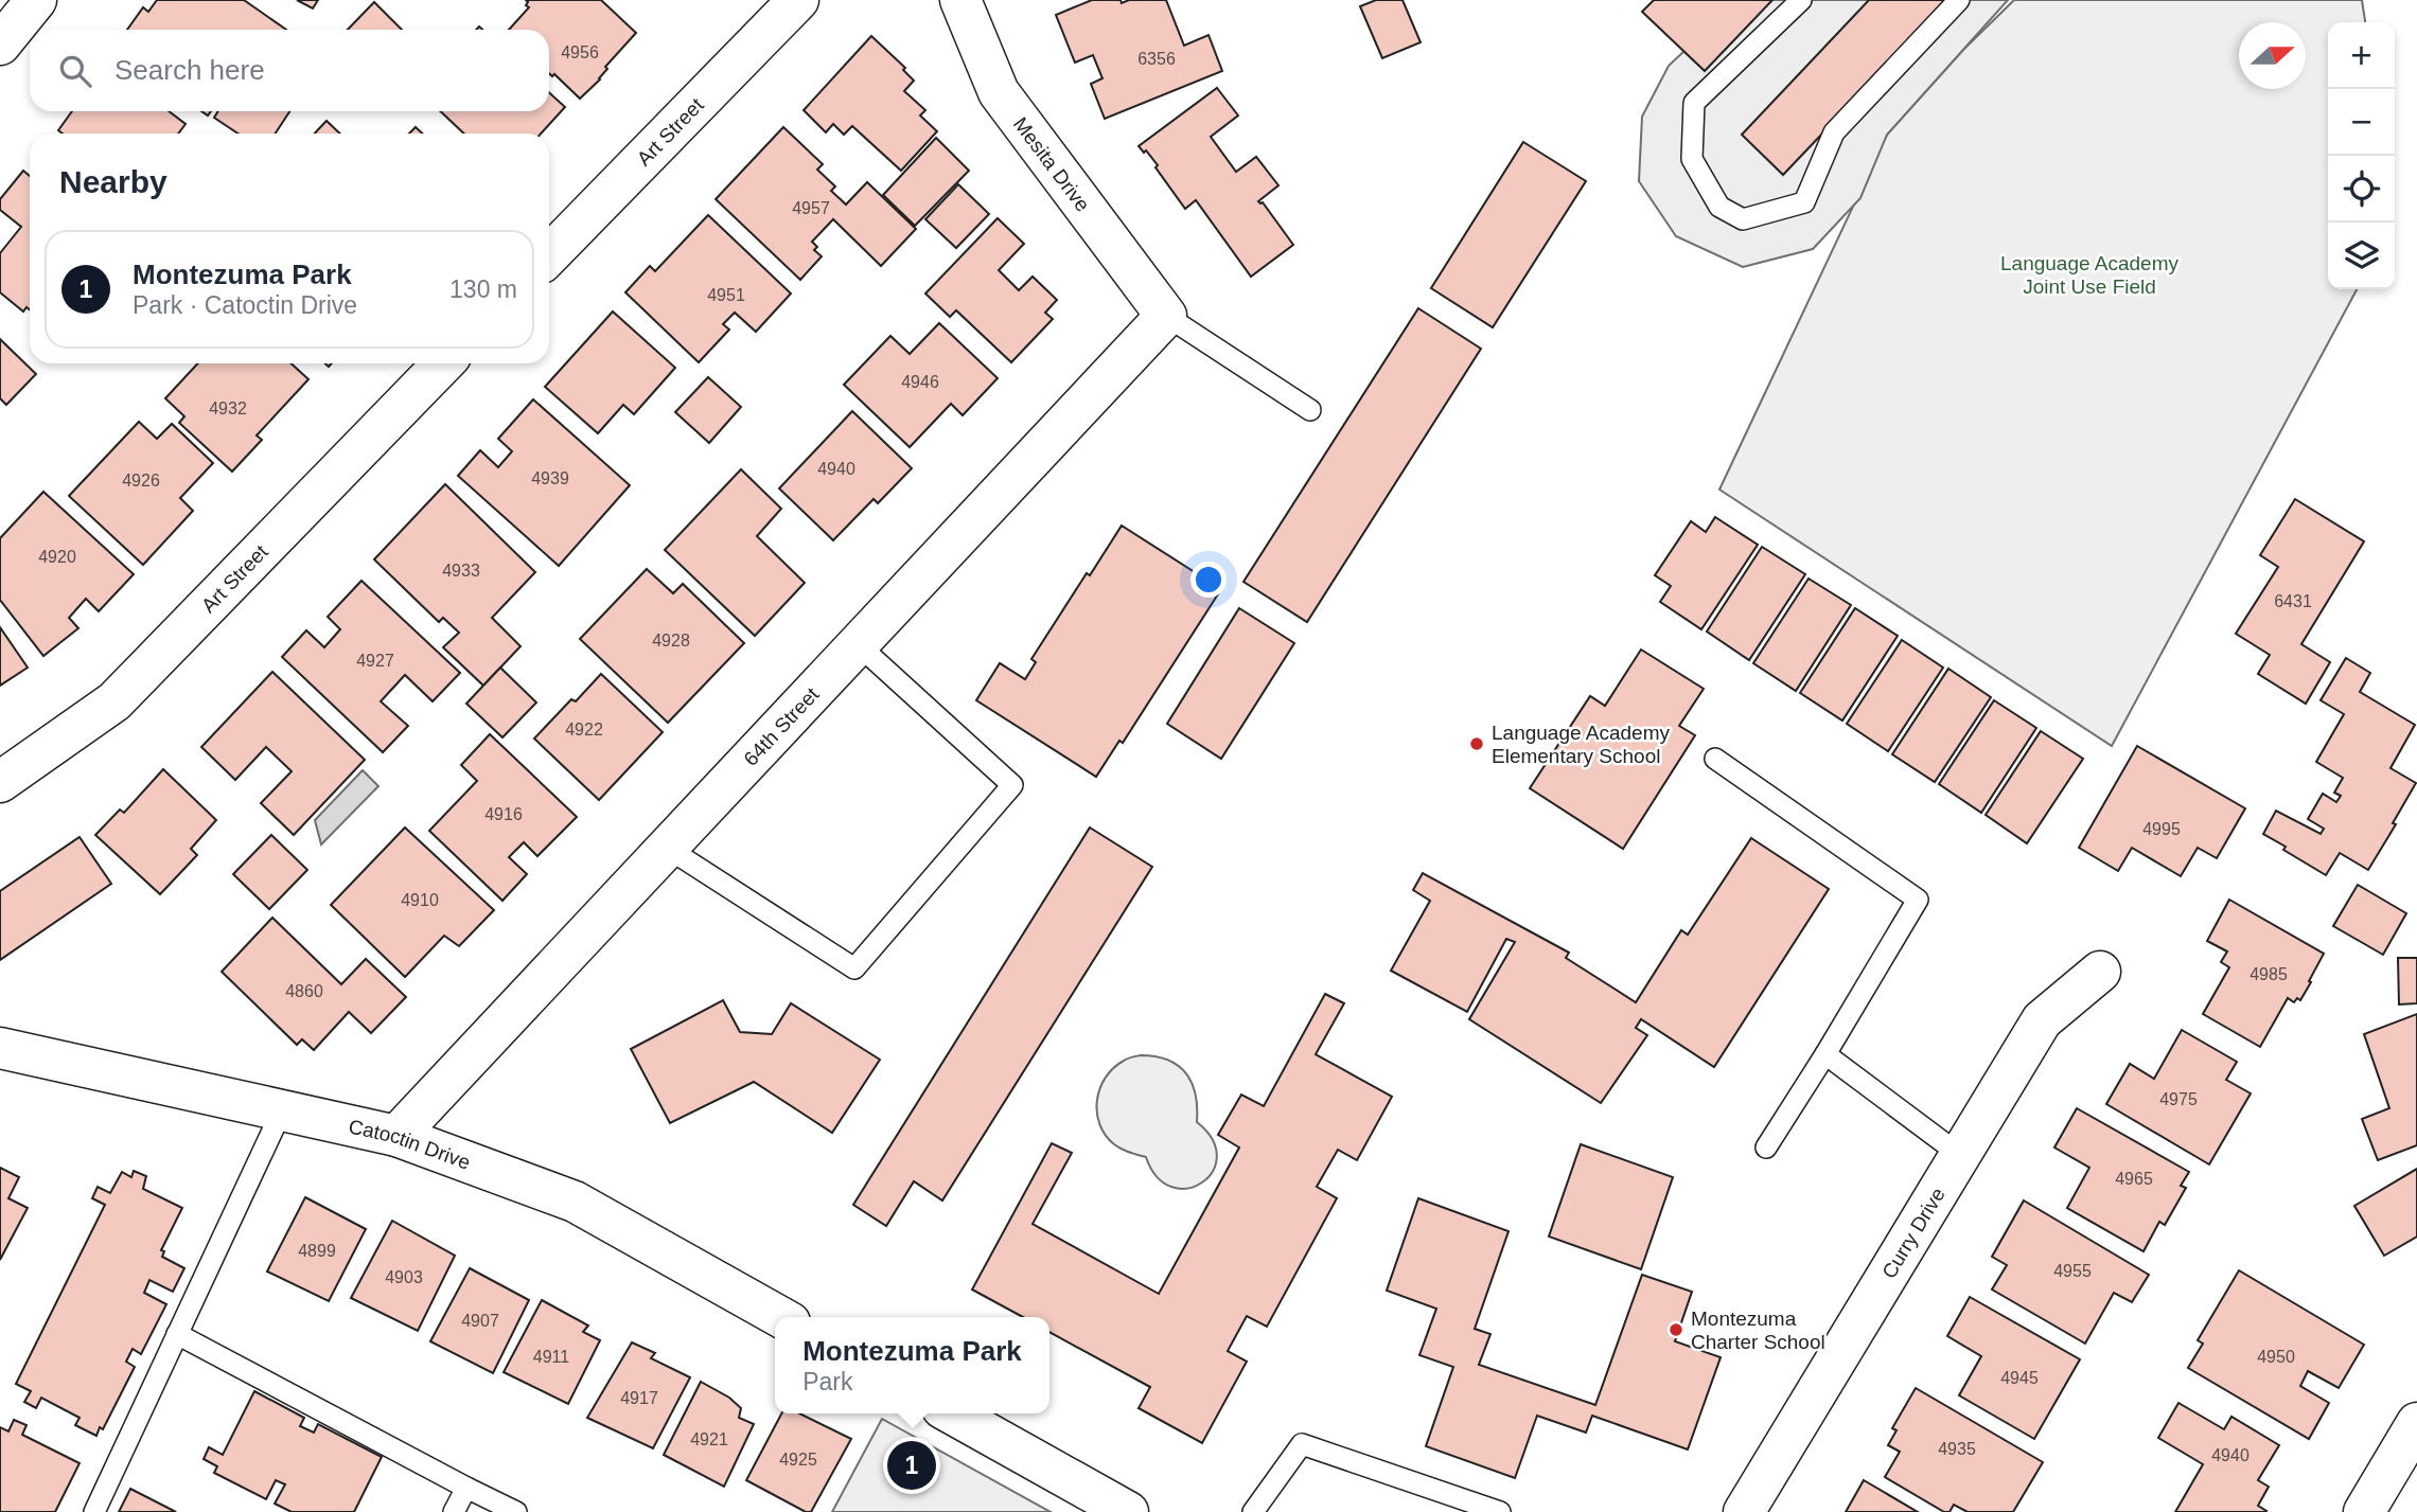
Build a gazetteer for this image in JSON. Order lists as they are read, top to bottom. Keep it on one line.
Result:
{"streets":{"street":["Art Street","Mesita Drive","64th Street","Catoctin Drive","Curry Drive"]},"crossings":[["Mesita Drive","64th Street"],["64th Street","Catoctin Drive"]],"parks":["Language Academy Joint Use Field"],"places":["Language Academy Elementary School","Montezuma Charter School"],"house_numbers":["4956","6356","4957","4951","4946","4932","4940","4939","4926","4920","4933","6431","4928","4927","4922","4916","4995","4910","4985","4860","4975","4965","4899","4955","4903","4907","4911","4950","4945","4917","4921","4935","4940","4925"],"north":"right","page":{"map_buttons":["+","−"],"search":"Search here","heading":"Nearby","list":[{"mark":"1","name":"Montezuma Park","note":"Park · Catoctin Drive","value":"130 m"}],"popup":["Montezuma Park","Park"],"pins":"1"}}
